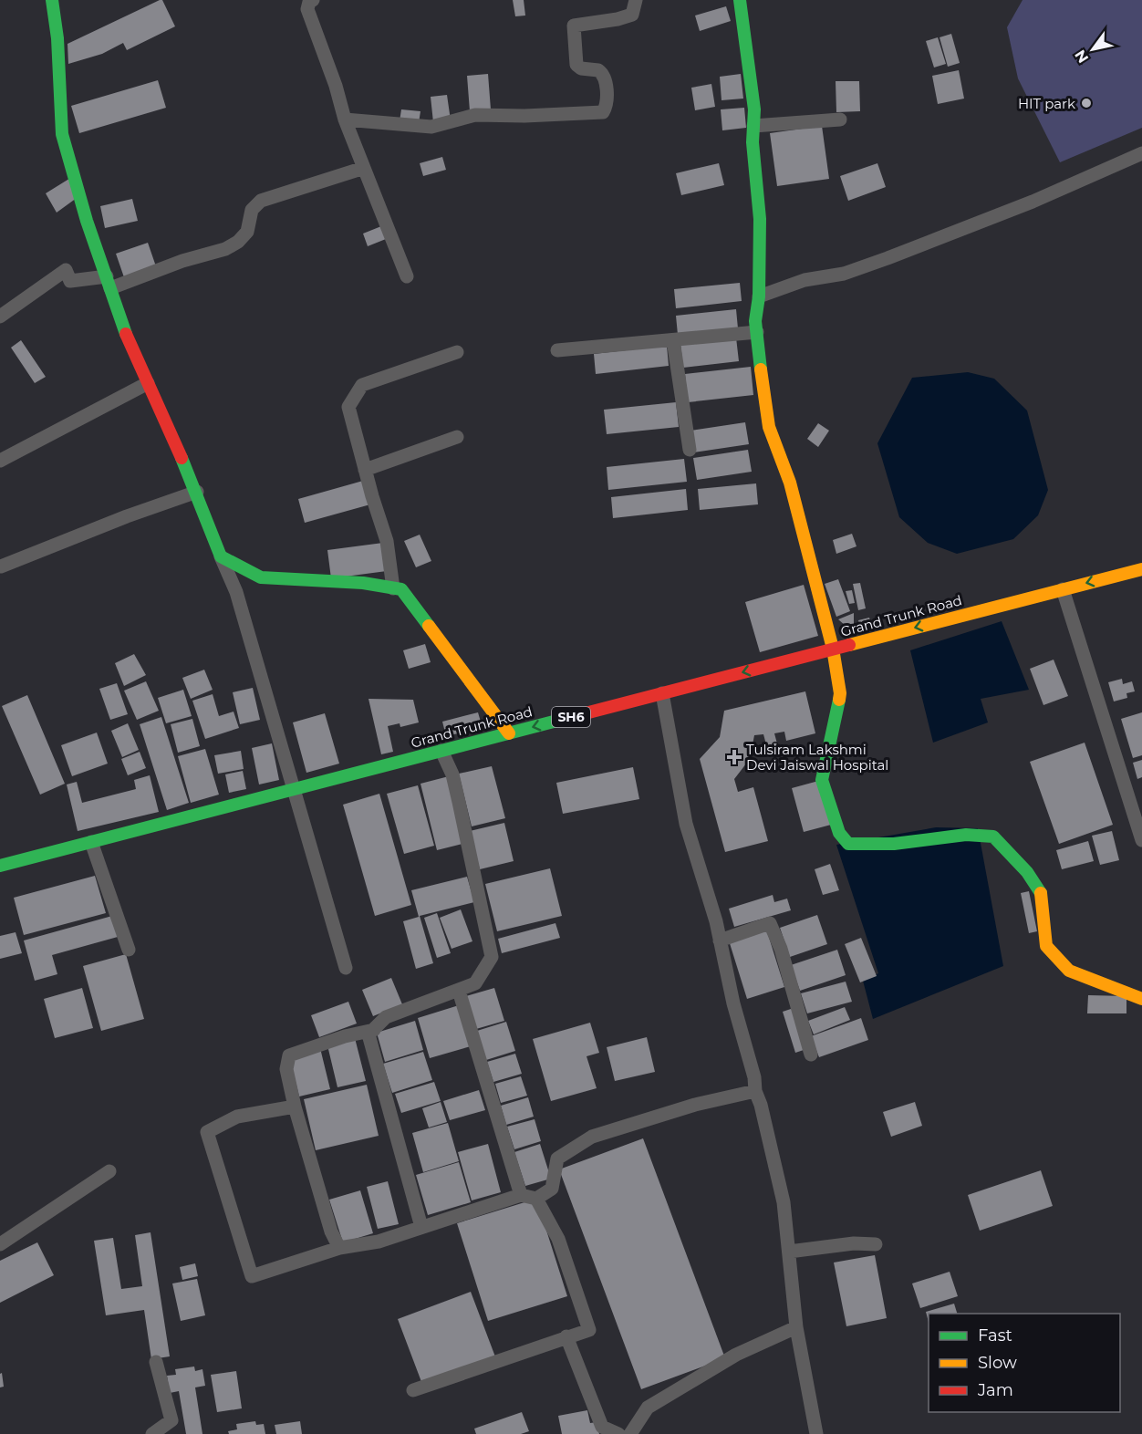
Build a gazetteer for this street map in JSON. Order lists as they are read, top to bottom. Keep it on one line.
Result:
{"streets":{"street":["Grand Trunk Road","SH6"]},"one_way":["Grand Trunk Road"],"places":{"other":["HIT park"],"health":["Tulsiram Lakshmi Devi Jaiswal Hospital"]},"legend":["Fast","Slow","Jam"],"north":"bottom left"}
